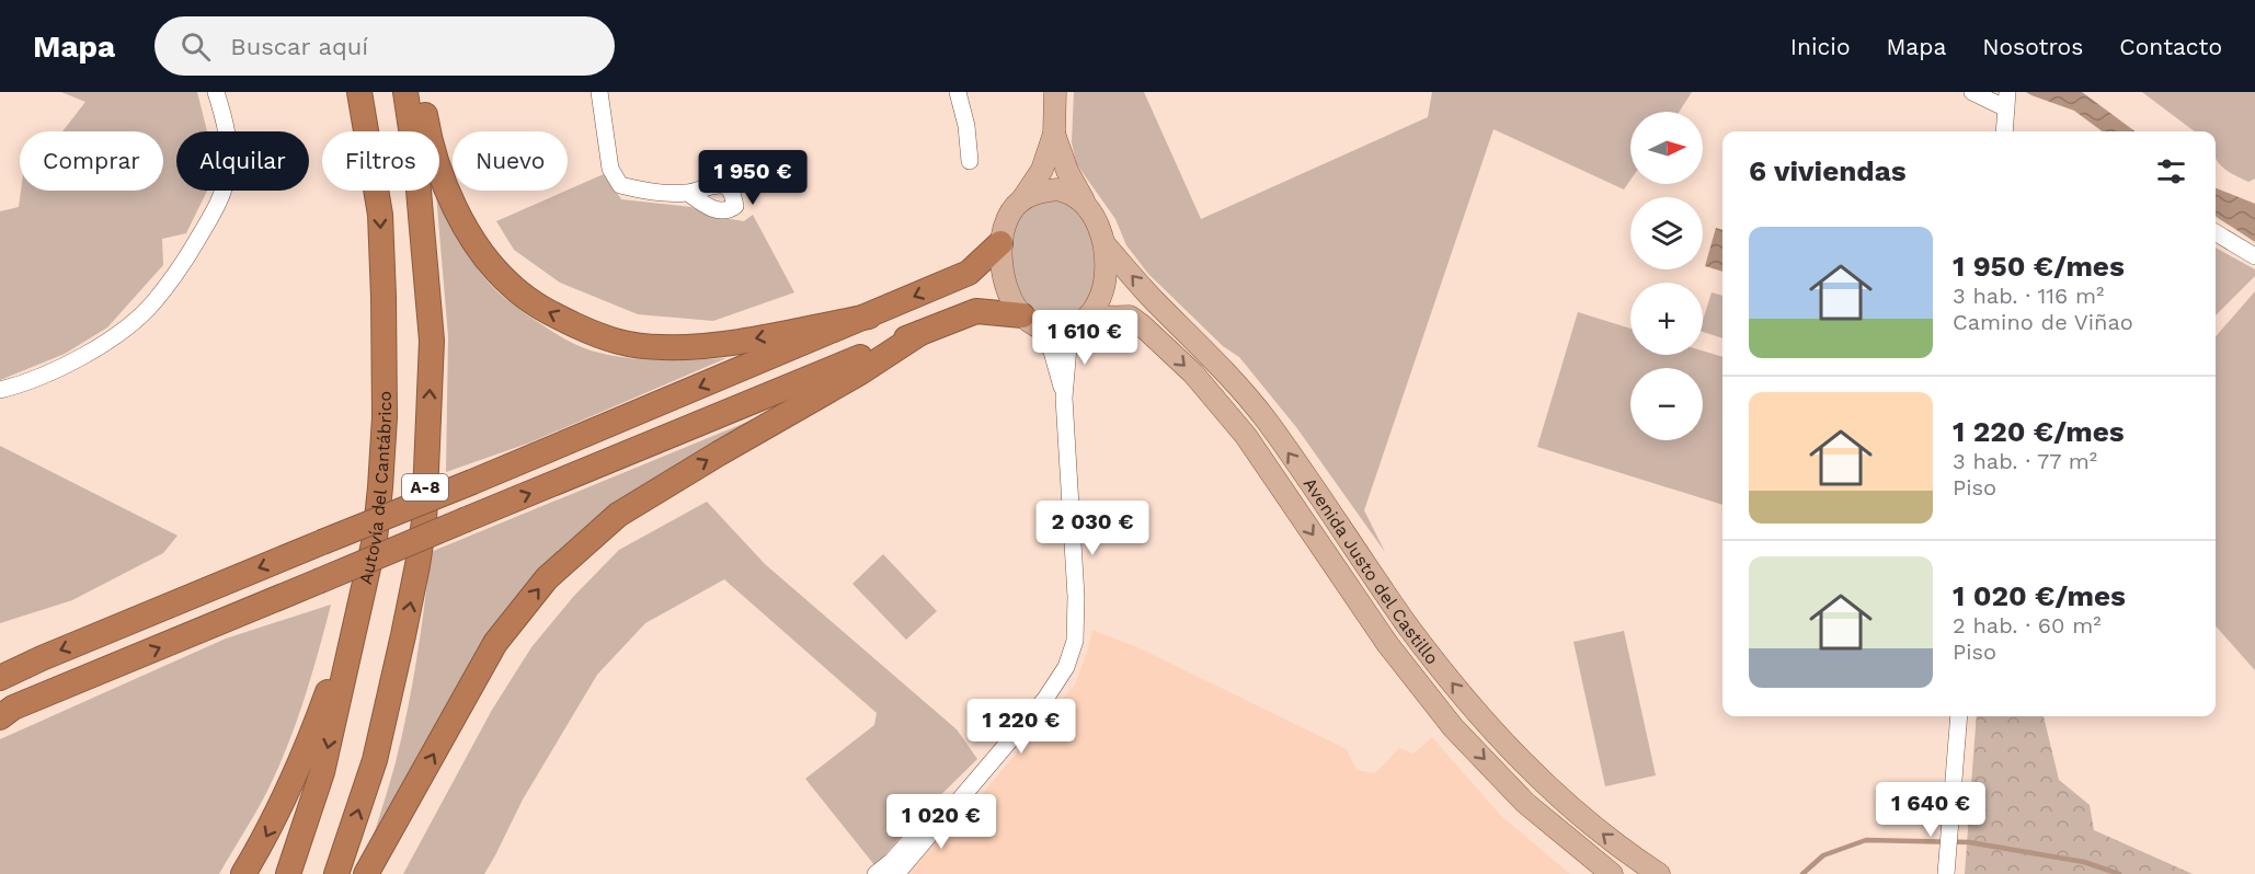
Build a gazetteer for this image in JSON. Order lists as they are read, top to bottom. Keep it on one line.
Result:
{"streets":{"highway":["Autovía del Cantábrico","A-8"],"main road":["Avenida Justo del Castillo"]},"north":"right","page":{"header":"Mapa","search":"Buscar aquí","nav":["Inicio","Mapa","Nosotros","Contacto"],"map_buttons":["+","−"],"chip":["Comprar","Alquilar","Filtros","Nuevo"],"heading":"6 viviendas","price":["1 950 €","1 610 €","2 030 €","1 220 €","1 640 €","1 020 €"],"list":[{"name":"1 950 €/mes","note":"3 hab. · 116 m² · Camino de Viñao"},{"name":"1 220 €/mes","note":"3 hab. · 77 m² · Piso"},{"name":"1 020 €/mes","note":"2 hab. · 60 m² · Piso"}]}}
